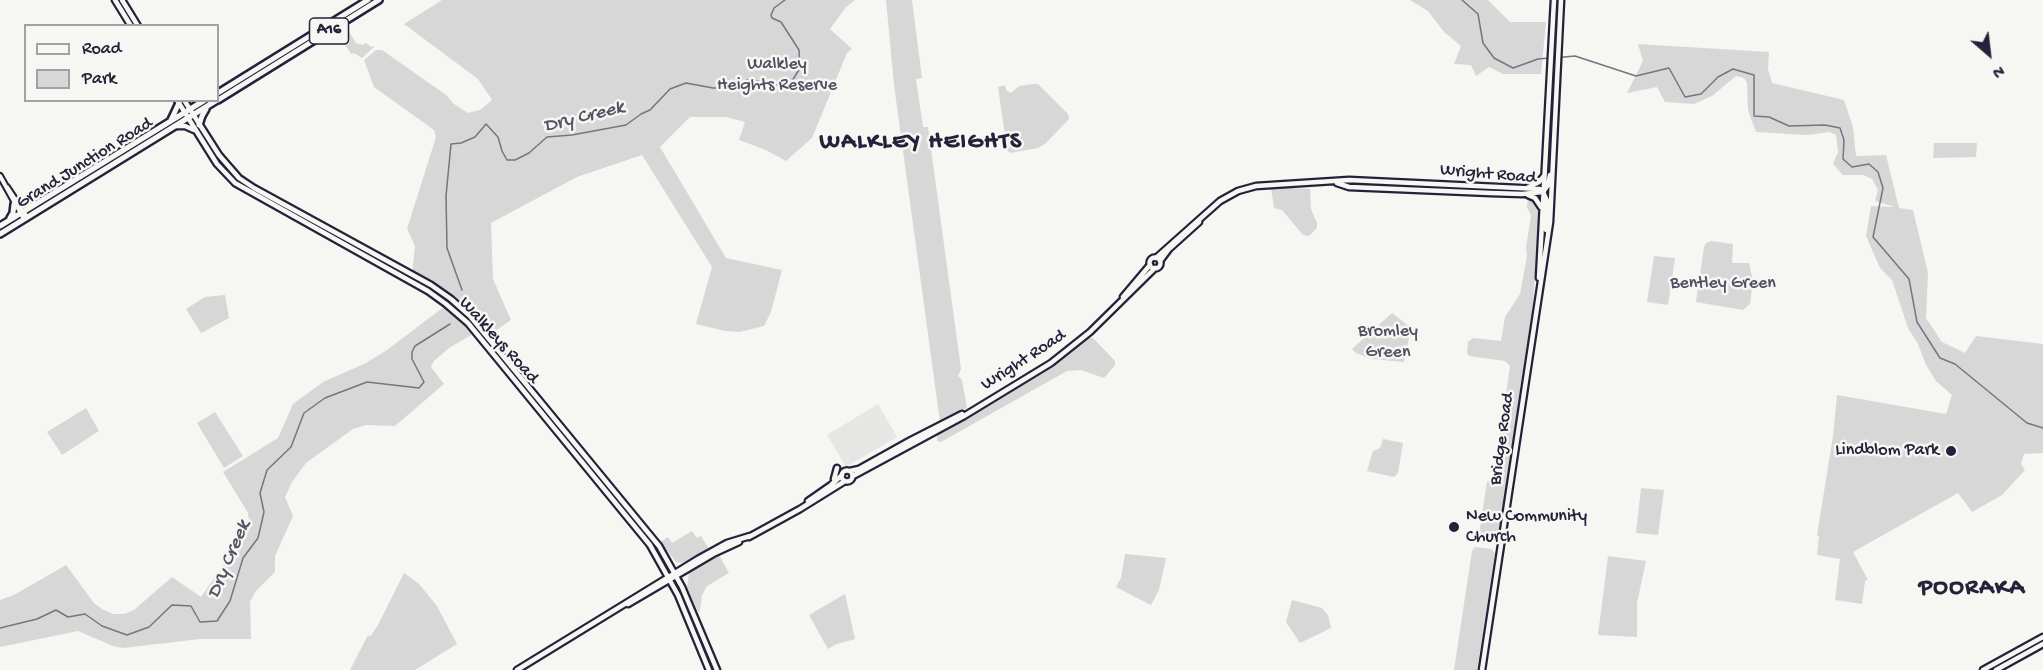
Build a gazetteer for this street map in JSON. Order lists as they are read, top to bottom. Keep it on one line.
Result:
{"streets":{"highway":["A16","Grand Junction Road"],"main road":["Wright Road","Walkleys Road","Bridge Road"]},"crossings":[["Grand Junction Road","Walkleys Road"],["Wright Road","Bridge Road"]],"districts":["WALKLEY HEIGHTS","POORAKA"],"water":["Dry Creek"],"parks":["Walkley Heights Reserve","Bentley Green","Bromley Green"],"places":["Lindblom Park","New Community Church"],"legend":["Road","Park"],"north":"bottom right"}
